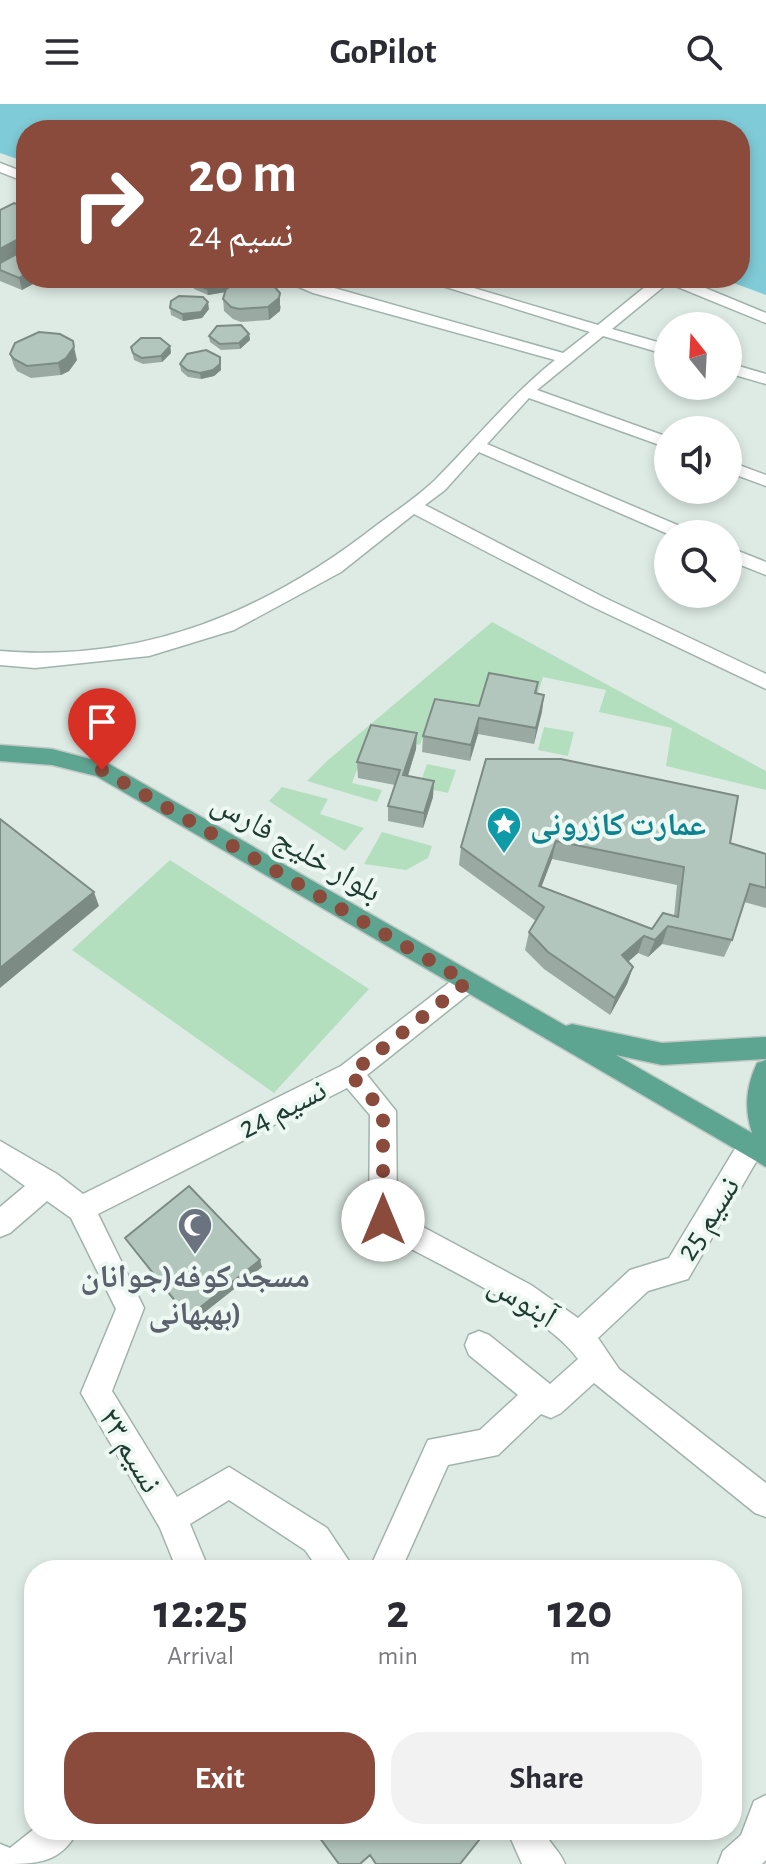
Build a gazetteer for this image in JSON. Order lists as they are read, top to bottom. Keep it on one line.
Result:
{"streets":{"main road":["بلوار خلیج فارس"],"street":["نسیم 24","نسیم 25","آبنوس","نسیم ۲۳"]},"crossings":[["بلوار خلیج فارس","نسیم 24"],["بلوار خلیج فارس","نسیم 25"],["نسیم 24","آبنوس"],["نسیم 24","نسیم ۲۳"],["نسیم 25","آبنوس"]],"places":{"place":["عمارت کازرونی"],"mosque":["مسجد کوفه(جوانان بهبهانی)"]},"north":"top","page":{"header":"GoPilot","turn":["20 m","نسیم 24"],"eta":["12:25","Arrival","2","min","120","m"],"buttons":["Exit","Share"]}}
